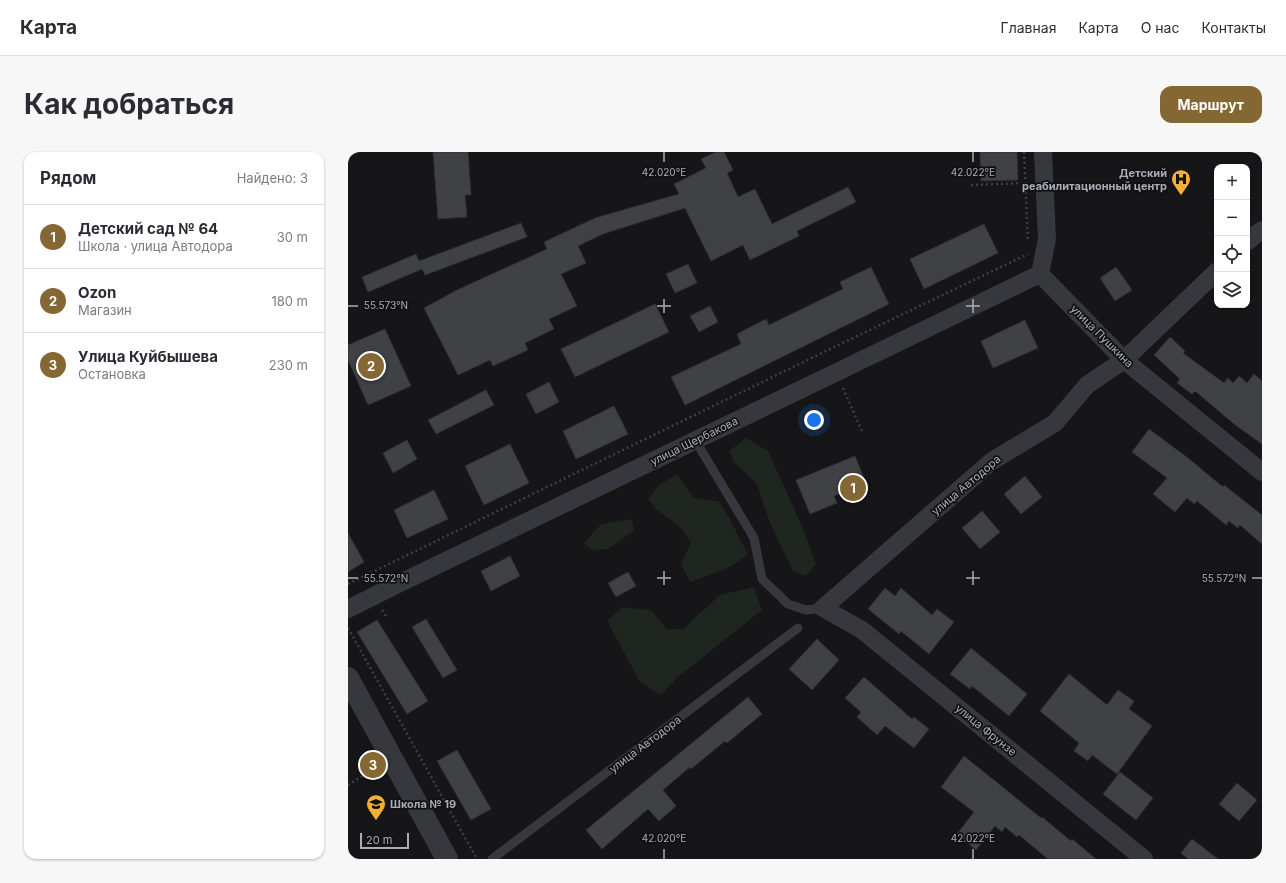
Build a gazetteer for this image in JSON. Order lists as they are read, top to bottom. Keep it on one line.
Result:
{"streets":{"street":["улица Пушкина","улица Щербакова","улица Автодора","улица Фрунзе"]},"crossings":[["улица Пушкина","улица Щербакова"],["улица Пушкина","улица Автодора"],["улица Автодора","улица Фрунзе"]],"places":{"hospital":["Детский реабилитационный центр"],"school or university":["Школа № 19"]},"scale_bar":"20 m","page":{"header":"Карта","nav":["Главная","Карта","О нас","Контакты"],"buttons":"Маршрут","title":"Как добраться","heading":["Рядом","Найдено: 3"],"map_buttons":["+","−"],"list":[{"mark":"1","name":"Детский сад № 64","note":"Школа · улица Автодора","value":"30 m"},{"mark":"2","name":"Ozon","note":"Магазин","value":"180 m"},{"mark":"3","name":"Улица Куйбышева","note":"Остановка","value":"230 m"}],"pins":["2","1","3"],"scale":"20 m"},"coordinates":["42.020°E","42.022°E","55.573°N","55.572°N"]}
